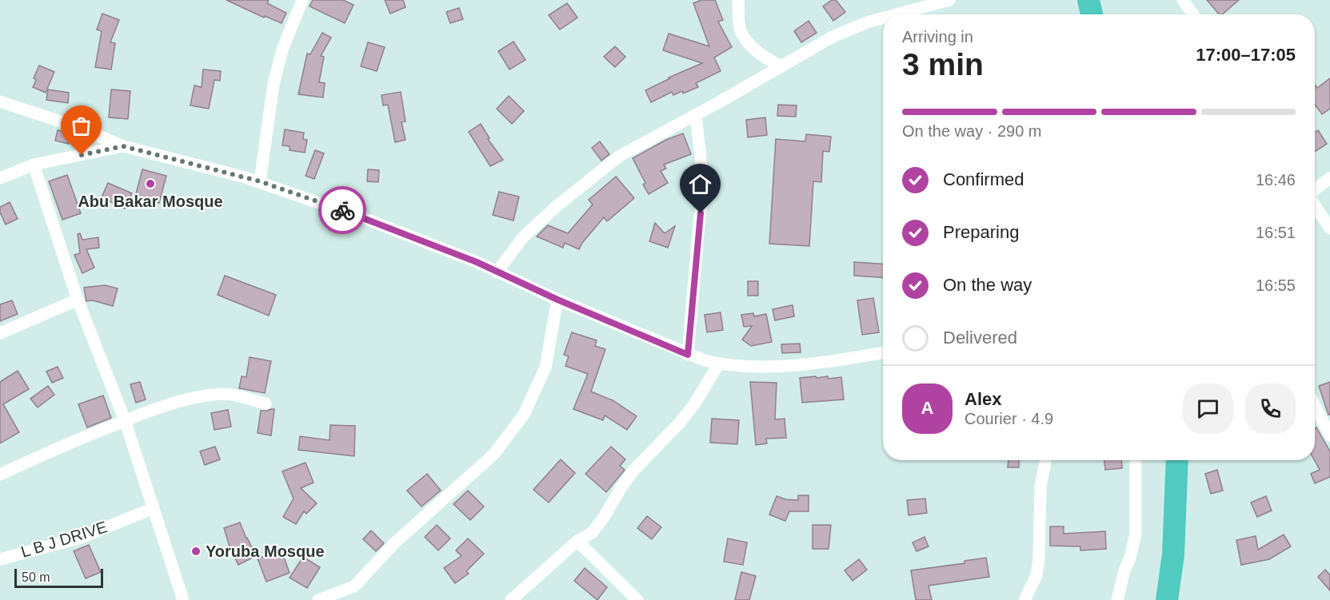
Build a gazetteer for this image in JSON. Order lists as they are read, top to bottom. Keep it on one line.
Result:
{"streets":{"street":["L B J DRIVE"]},"places":["Abu Bakar Mosque","Yoruba Mosque"],"scale_bar":"50 m","page":{"heading":["3 min","Arriving in","17:00–17:05"],"panel":["Alex","Courier · 4.9"],"bar":"On the way · 290 m","list":[["Confirmed","16:46"],["Preparing","16:51"],["On the way","16:55"],"Delivered"],"round":"A","scale":"50 m"}}
